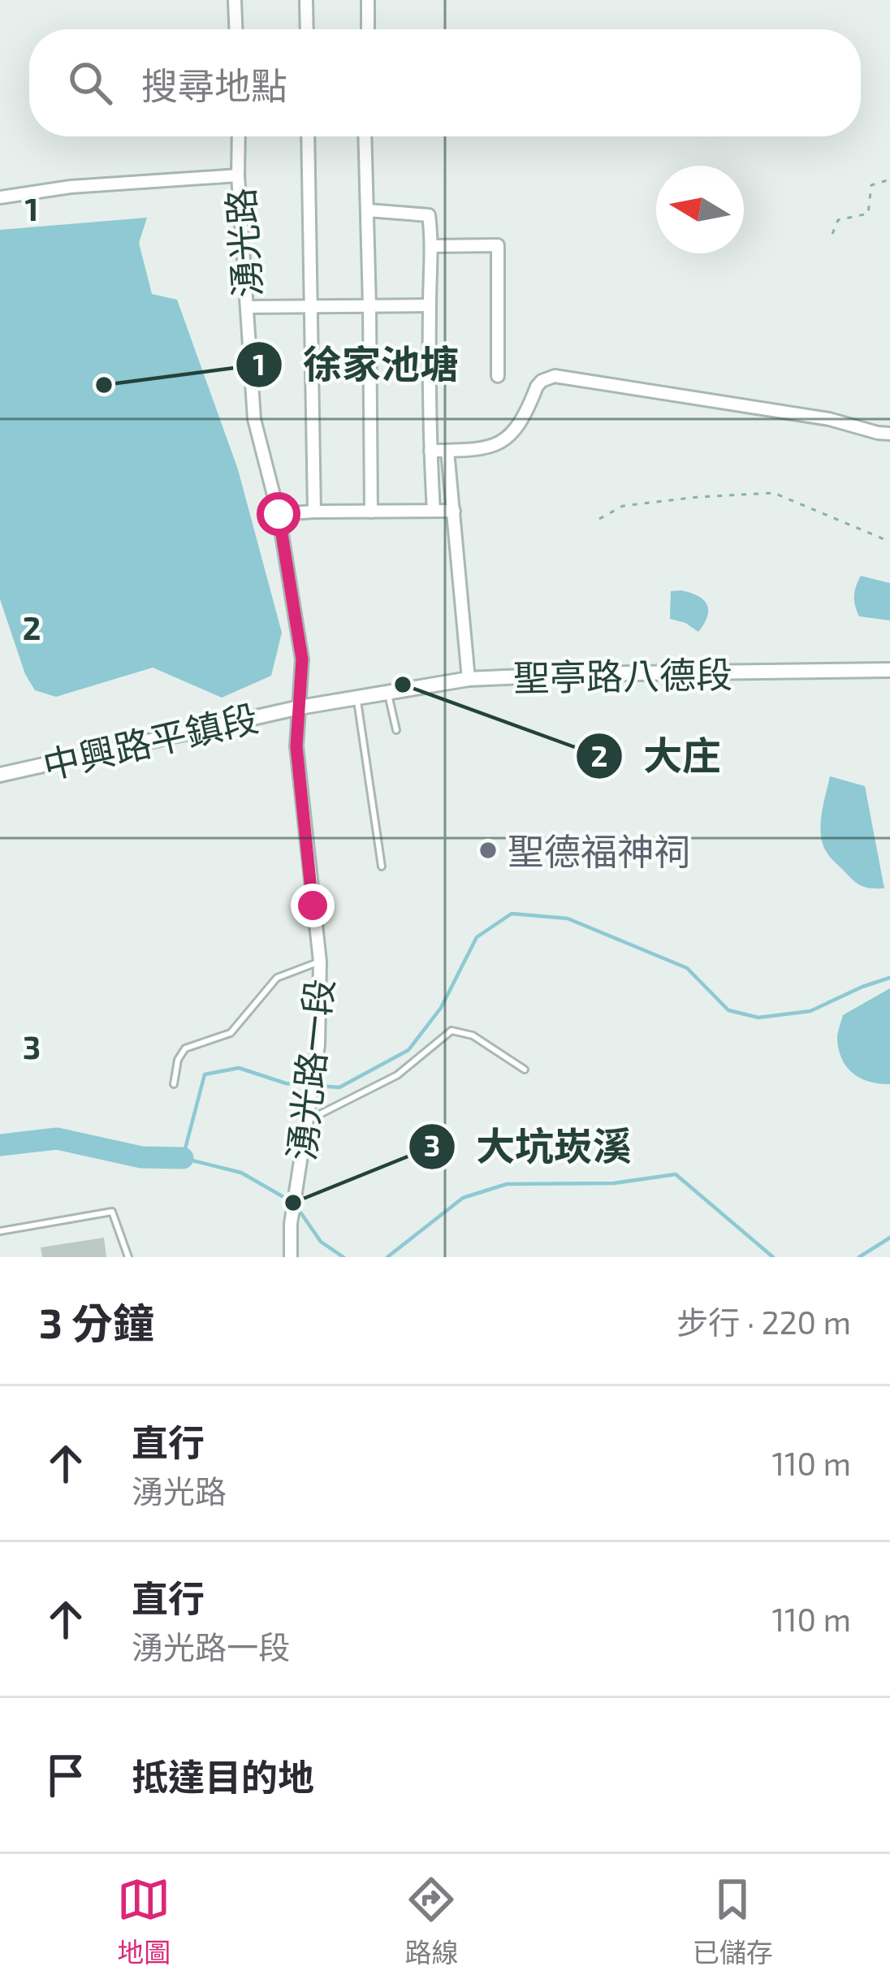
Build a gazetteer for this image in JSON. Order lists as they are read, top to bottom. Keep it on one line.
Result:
{"streets":{"street":["湧光路","聖亭路八德段","中興路平鎮段","湧光路一段"]},"crossings":[["湧光路","聖亭路八德段"],["湧光路","中興路平鎮段"],["湧光路","湧光路一段"],["聖亭路八德段","中興路平鎮段"],["聖亭路八德段","湧光路一段"],["中興路平鎮段","湧光路一段"]],"places":["徐家池塘","大庄","聖德福神祠","大坑崁溪"],"north":"left","page":{"search":"搜尋地點","heading":["3 分鐘","步行 · 220 m"],"list":[["直行","湧光路","110 m"],["直行","湧光路一段","110 m"],"抵達目的地"],"nav":["地圖","路線","已儲存"]},"grid":{"rows":["1","2","3"]}}
